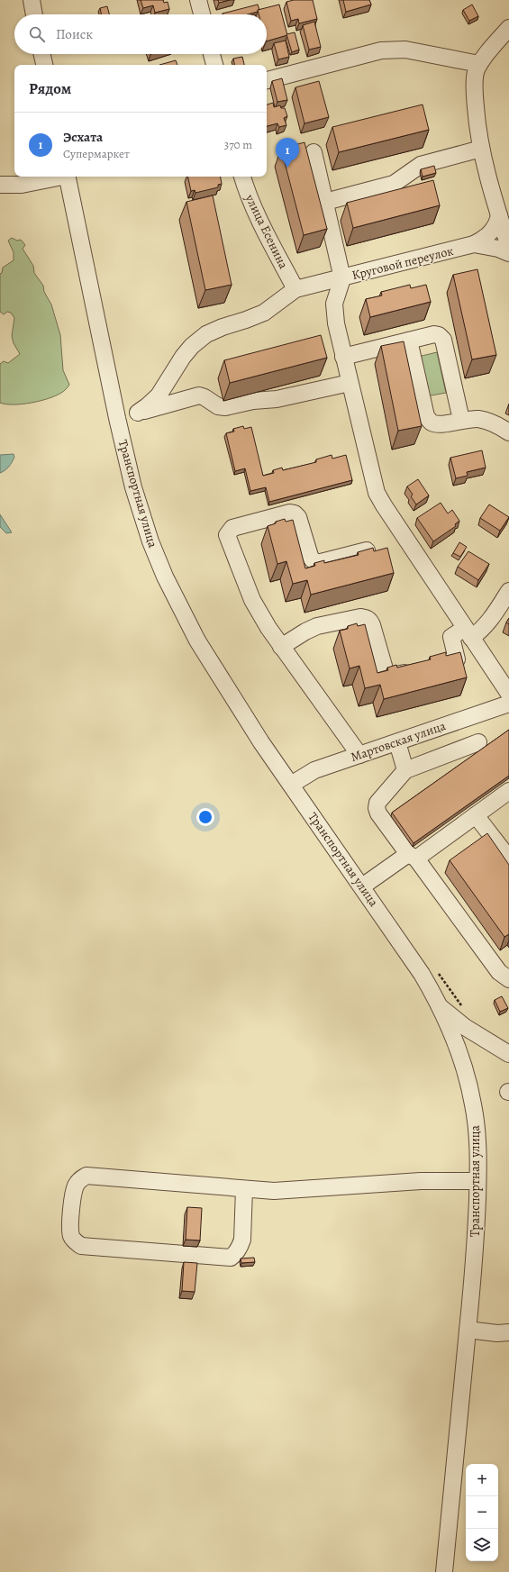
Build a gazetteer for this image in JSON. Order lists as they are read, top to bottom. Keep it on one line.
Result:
{"streets":{"street":["улица Есенина","Круговой переулок","Транспортная улица","Мартовская улица"]},"crossings":[["улица Есенина","Круговой переулок"],["Транспортная улица","Мартовская улица"]],"page":{"search":"Поиск","heading":"Рядом","list":[{"mark":"1","name":"Эсхата","note":"Супермаркет","value":"370 m"}],"pins":"1","map_buttons":["+","−"]}}
